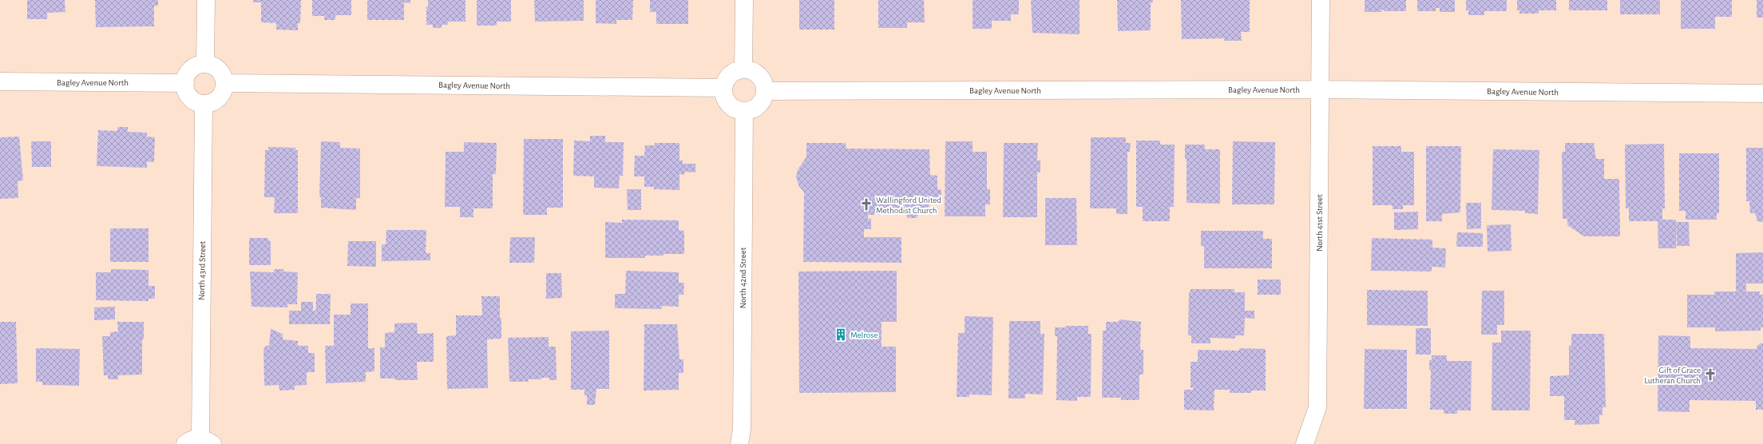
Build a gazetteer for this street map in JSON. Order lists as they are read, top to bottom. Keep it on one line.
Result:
{"streets":{"street":["Bagley Avenue North","North 41st Street","North 43rd Street","North 42nd Street"]},"crossings":[["Bagley Avenue North","North 41st Street"],["Bagley Avenue North","North 43rd Street"],["Bagley Avenue North","North 42nd Street"]],"places":{"church":["Wallingford United Methodist Church","Gift of Grace Lutheran Church"],"building":["Melrose"]}}
